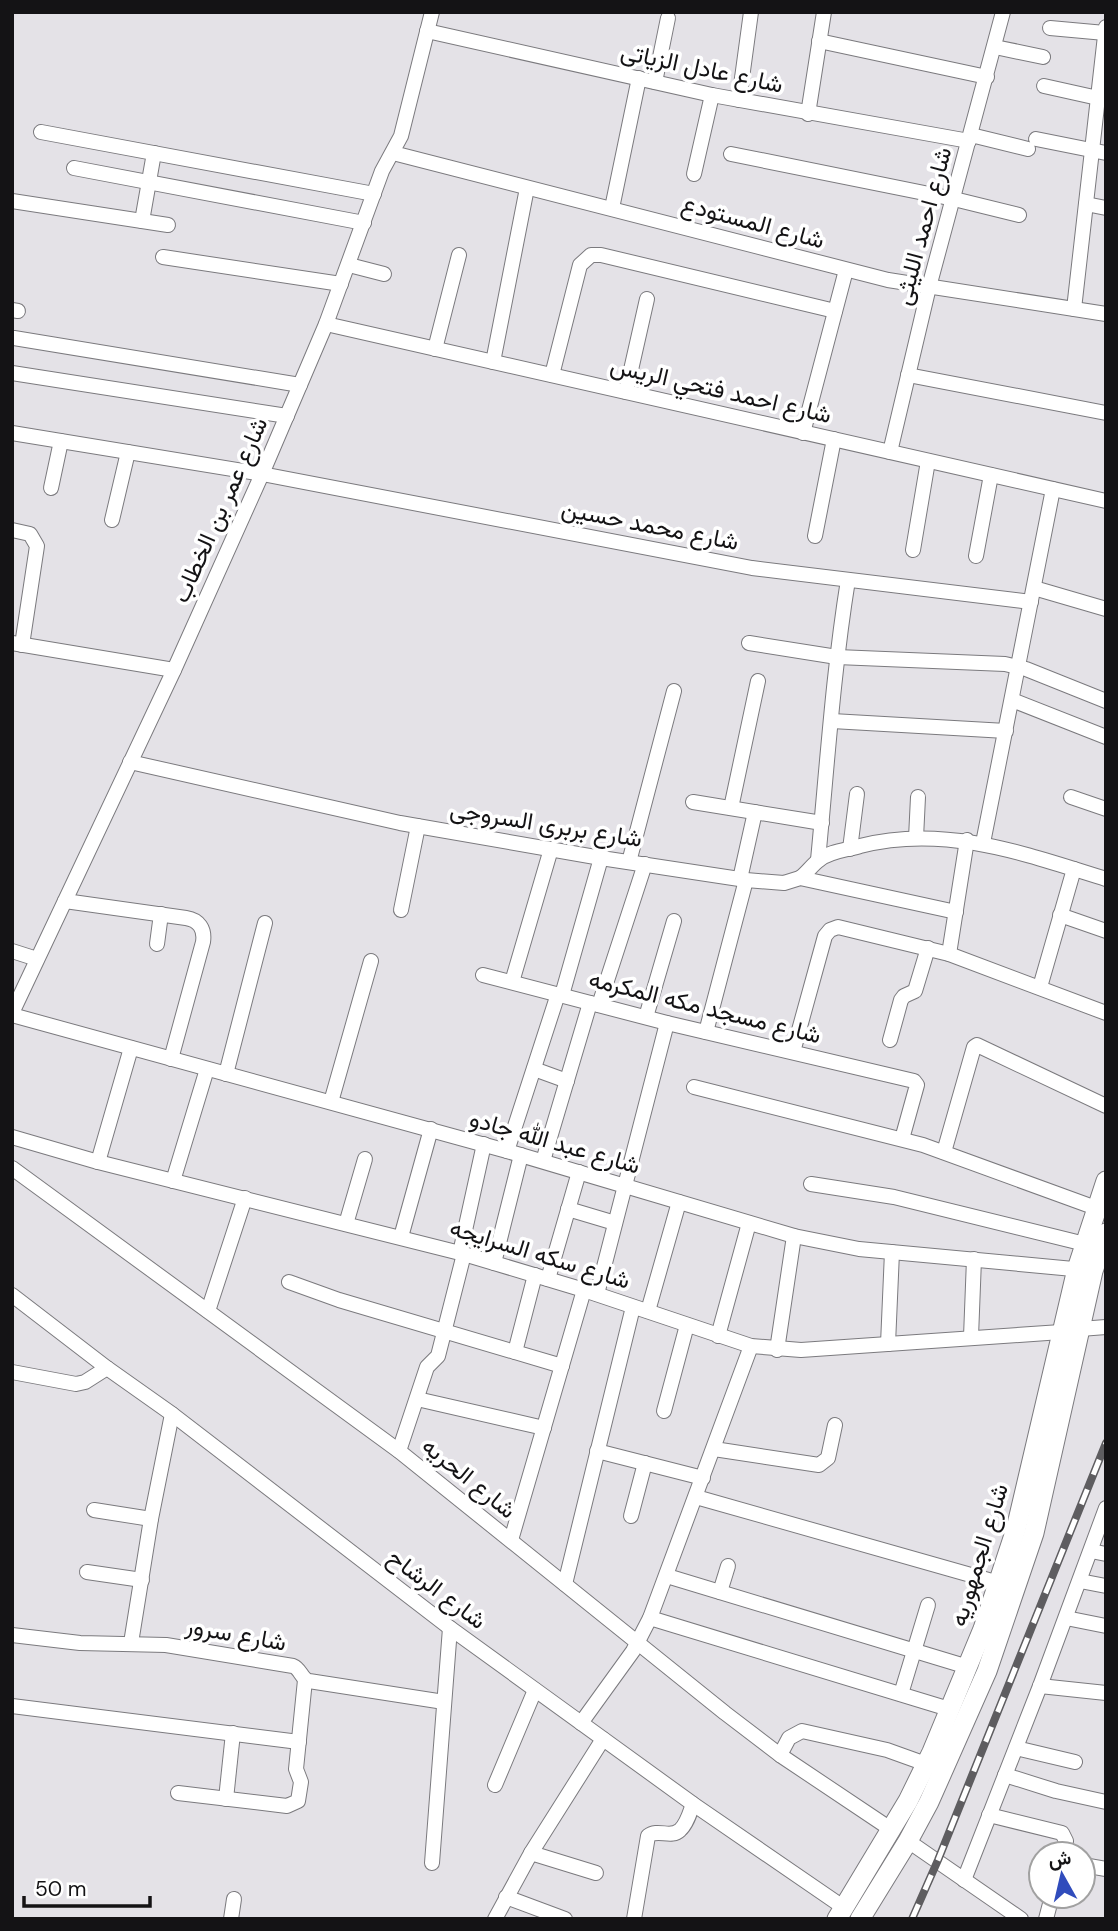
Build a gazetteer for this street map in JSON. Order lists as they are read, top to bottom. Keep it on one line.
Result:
{"streets":{"main road":["شارع الجمهوريه"],"street":["شارع عادل الزياتى","شارع المستودع","شارع احمد الليثى","شارع احمد فتحي الريس","شارع عمر بن الخطاب","شارع محمد حسين","شارع بربرى السروجى","شارع مسجد مكه المكرمه","شارع عبد الله جادو","شارع سكه السرايجه","شارع الحريه","شارع الرشاح","شارع سرور"]},"crossings":[["شارع عادل الزياتى","شارع احمد الليثى"],["شارع عادل الزياتى","شارع عمر بن الخطاب"],["شارع المستودع","شارع احمد الليثى"],["شارع المستودع","شارع عمر بن الخطاب"],["شارع احمد الليثى","شارع احمد فتحي الريس"],["شارع احمد فتحي الريس","شارع عمر بن الخطاب"],["شارع عمر بن الخطاب","شارع محمد حسين"],["شارع عمر بن الخطاب","شارع بربرى السروجى"],["شارع عمر بن الخطاب","شارع عبد الله جادو"],["شارع عبد الله جادو","شارع الجمهوريه"],["شارع سكه السرايجه","شارع الجمهوريه"],["شارع الحريه","شارع الجمهوريه"],["شارع الجمهوريه","شارع الرشاح"]],"scale_bar":"50 m","north":"top"}
